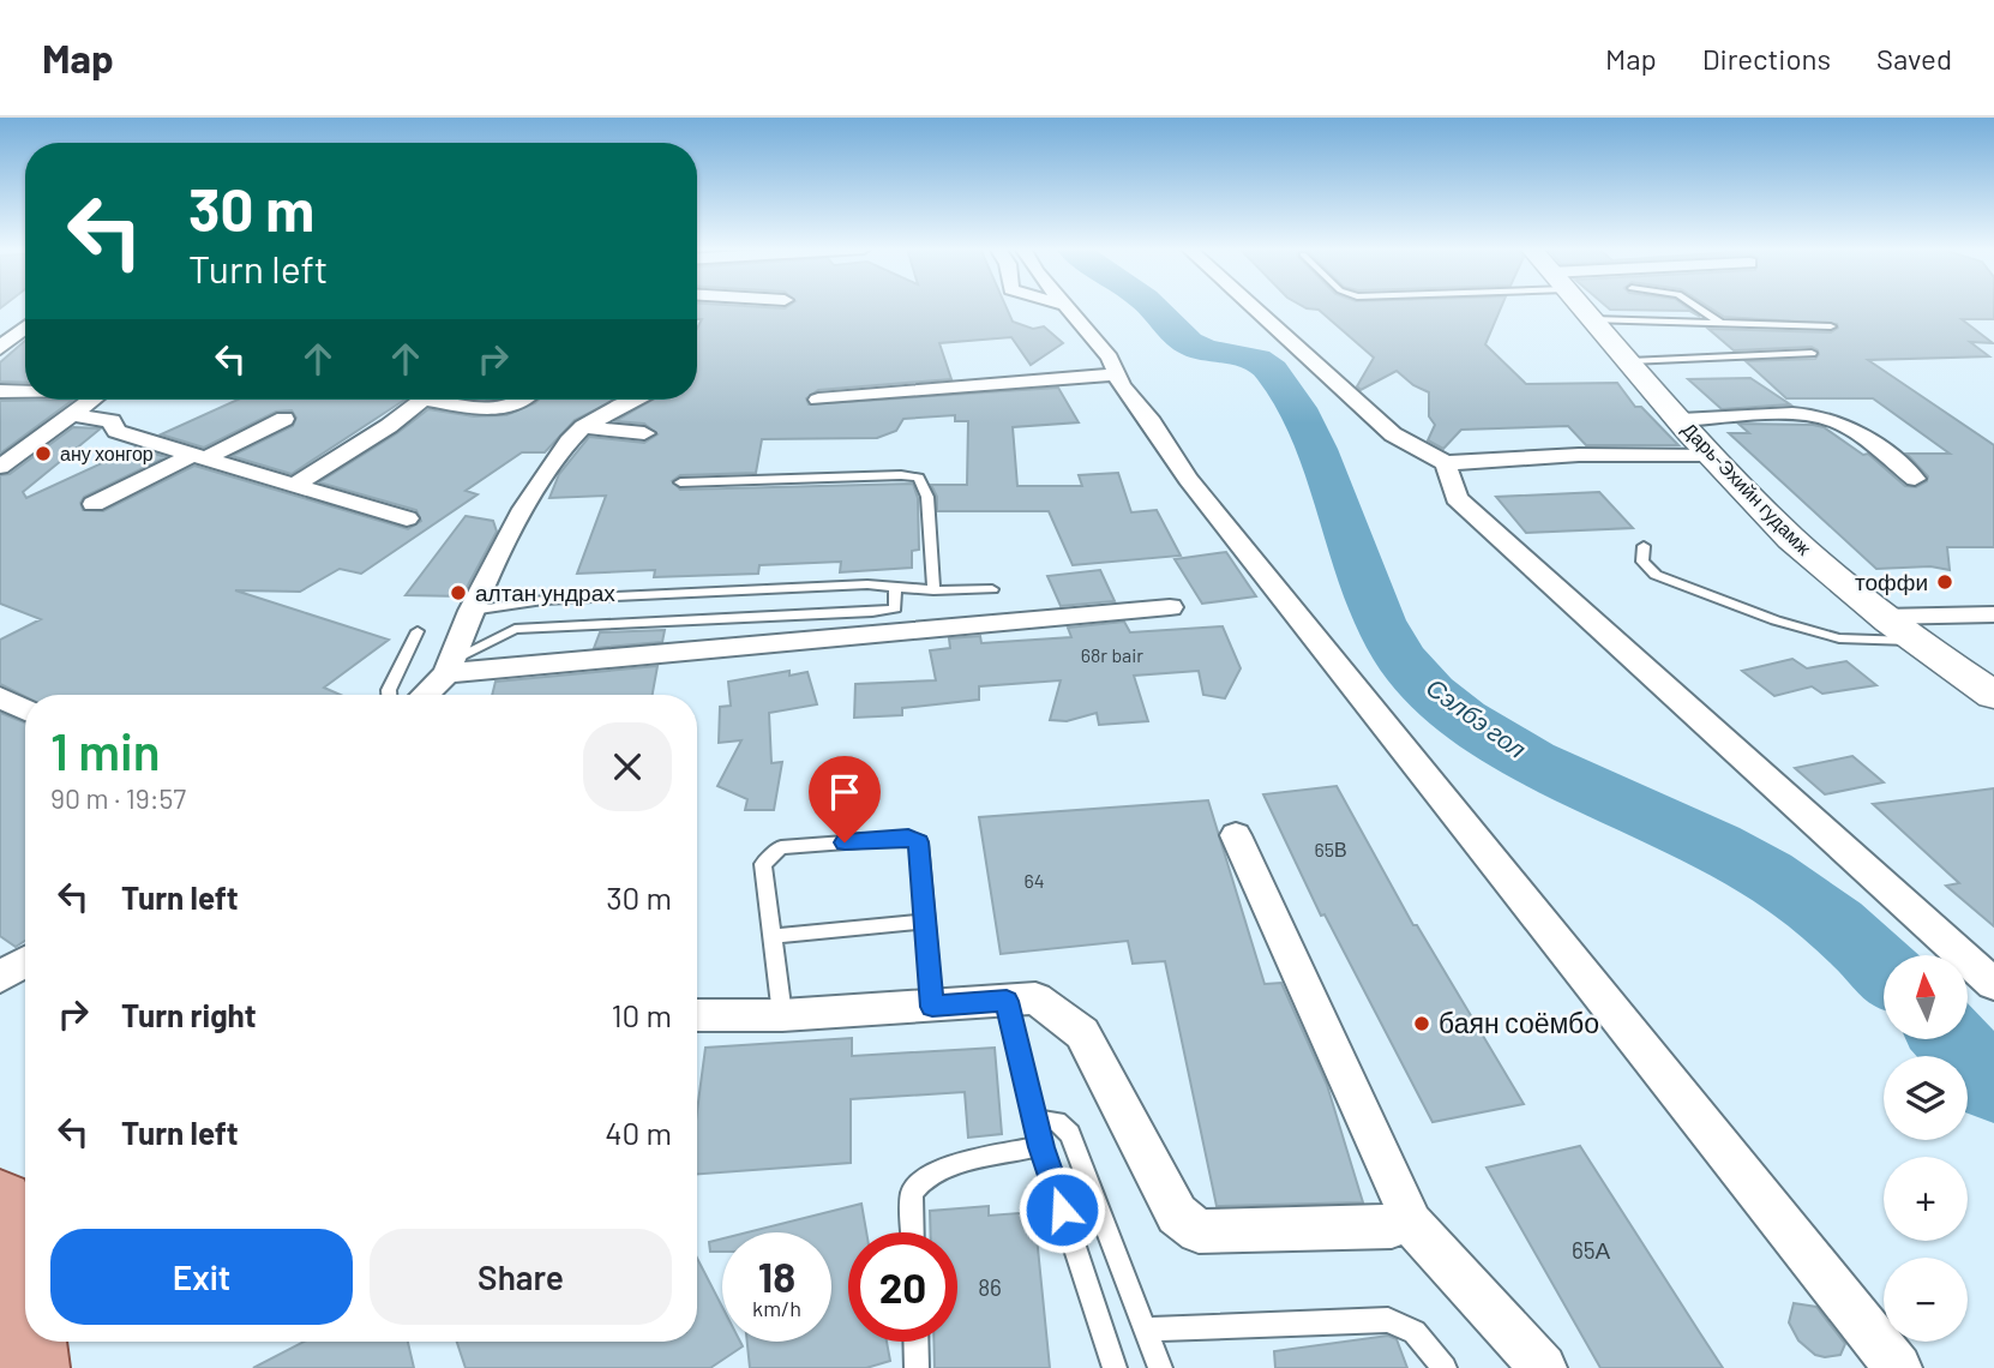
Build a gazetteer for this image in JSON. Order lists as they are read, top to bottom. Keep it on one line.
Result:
{"streets":{"main road":["Дарь-Эхийн гудамж"]},"water":["Сэлбэ гол"],"places":["ану хонгор","тоффи","алтан ундрах","баян соёмбо"],"house_numbers":["68r bair","65В","64","65А","86"],"north":"top","page":{"header":"Map","nav":["Map","Directions","Saved"],"turn":["30 m","Turn left"],"heading":["1 min","90 m · 19:57"],"list":[{"name":"Turn left","value":"30 m"},{"name":"Turn right","value":"10 m"},{"name":"Turn left","value":"40 m"}],"map_buttons":["+","−"],"buttons":["Exit","Share"],"speed":"18 km/h","limit":"20"}}
